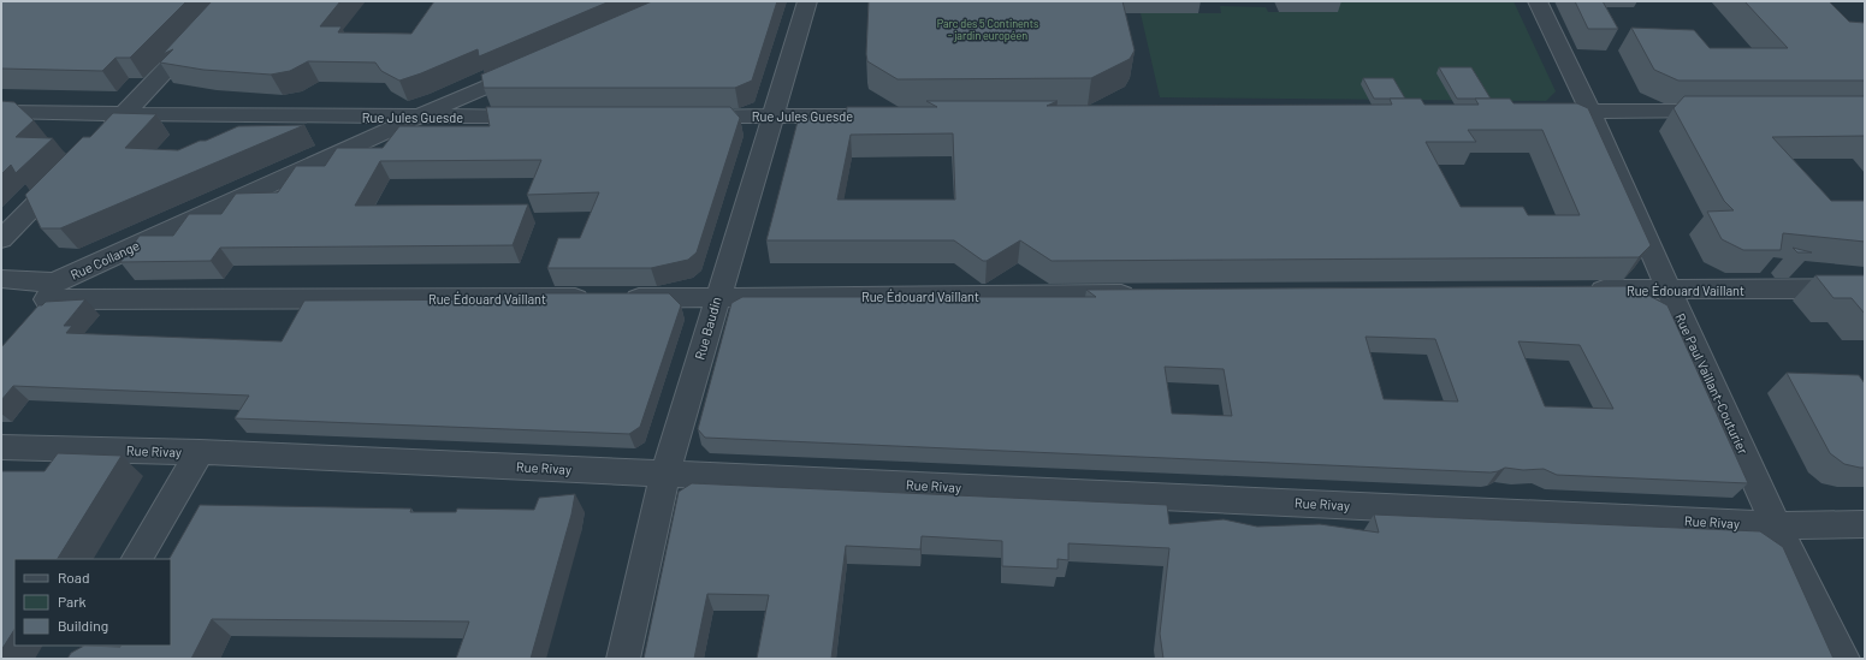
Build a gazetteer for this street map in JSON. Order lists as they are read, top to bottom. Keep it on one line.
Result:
{"streets":{"street":["Rue Jules Guesde","Rue Collange","Rue Édouard Vaillant","Rue Baudin","Rue Paul Vaillant-Couturier","Rue Rivay"]},"crossings":[["Rue Jules Guesde","Rue Collange"],["Rue Jules Guesde","Rue Baudin"],["Rue Collange","Rue Édouard Vaillant"],["Rue Édouard Vaillant","Rue Baudin"],["Rue Édouard Vaillant","Rue Paul Vaillant-Couturier"],["Rue Baudin","Rue Rivay"],["Rue Paul Vaillant-Couturier","Rue Rivay"]],"parks":["Parc des 5 Continents - jardin européen"],"legend":["Road","Park","Building"]}
